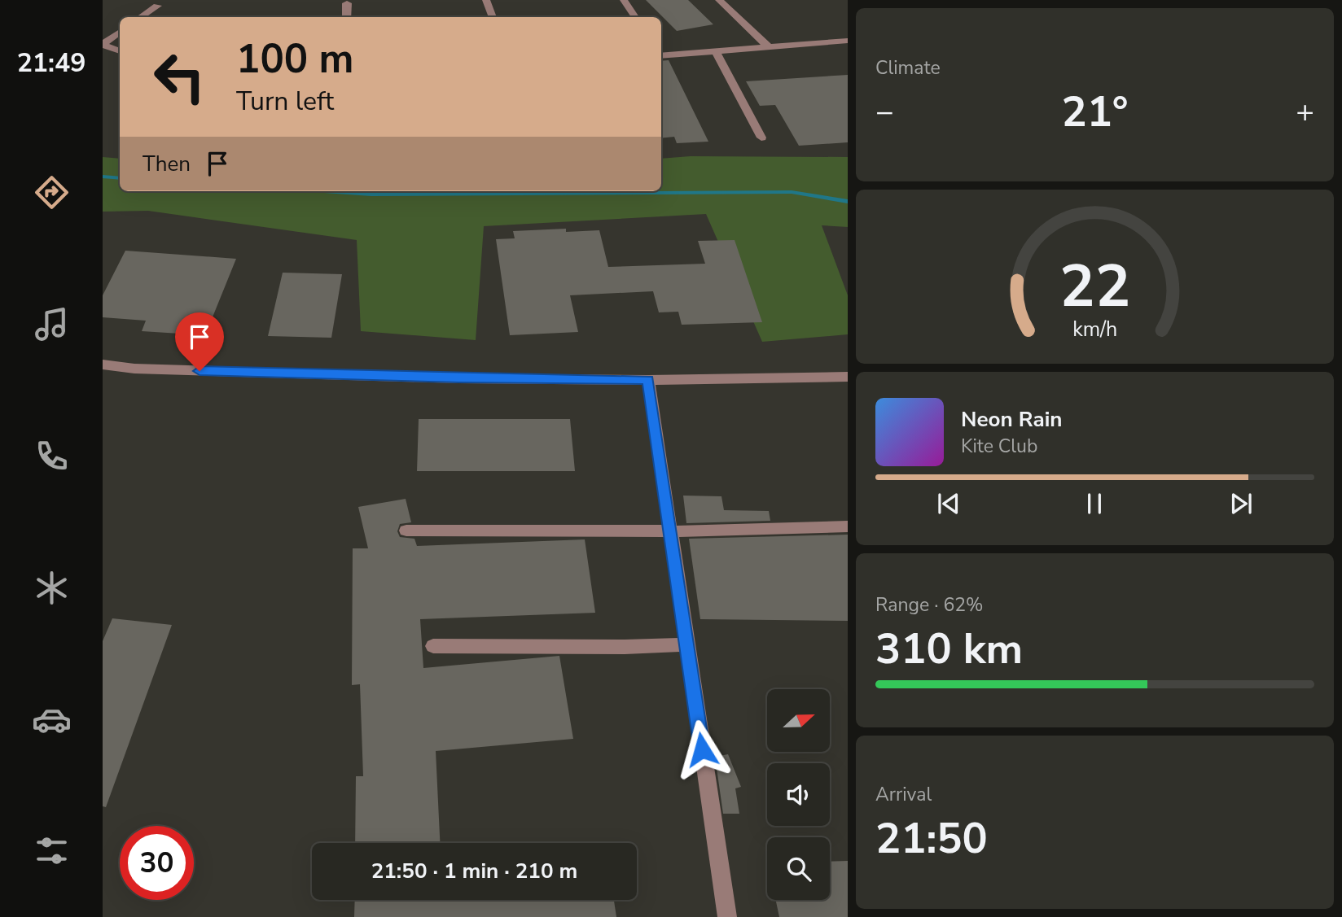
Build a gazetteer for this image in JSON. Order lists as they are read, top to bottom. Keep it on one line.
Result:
{"north":"right","page":{"tabs":"21:49","tile":["Climate",["Range · 62%","310 km"],["Arrival","21:50"]],"turn":["100 m","Turn left"],"heat":["−","21°","+"],"then":"Then","song":["Neon Rain","Kite Club"],"limit":"30","trip":"21:50 · 1 min · 210 m","gauge":["22","km/h"]}}
